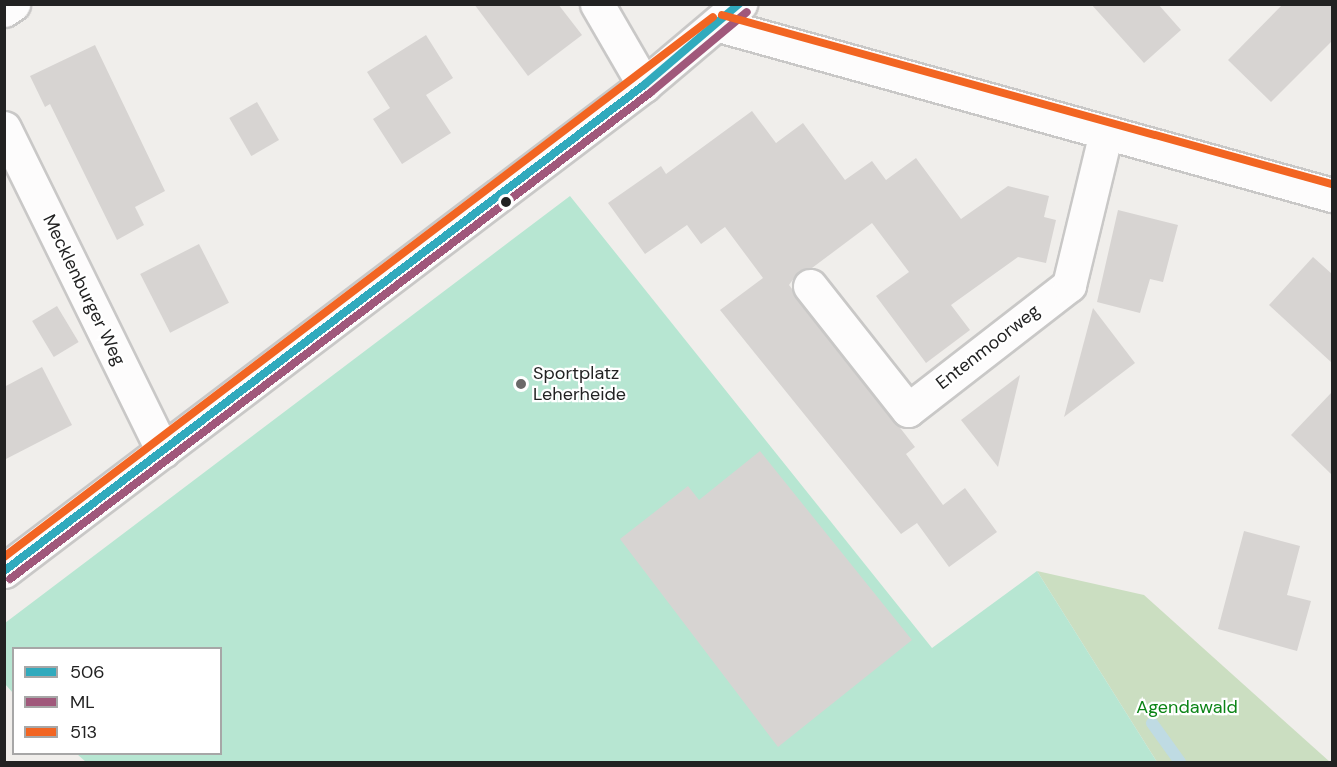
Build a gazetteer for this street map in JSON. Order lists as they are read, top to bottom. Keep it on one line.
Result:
{"streets":{"street":["Mecklenburger Weg","Entenmoorweg"]},"parks":["Agendawald"],"places":["Sportplatz Leherheide"],"lines":["transit line 506","transit line ML","transit line 513"],"legend":["506","ML","513"]}
